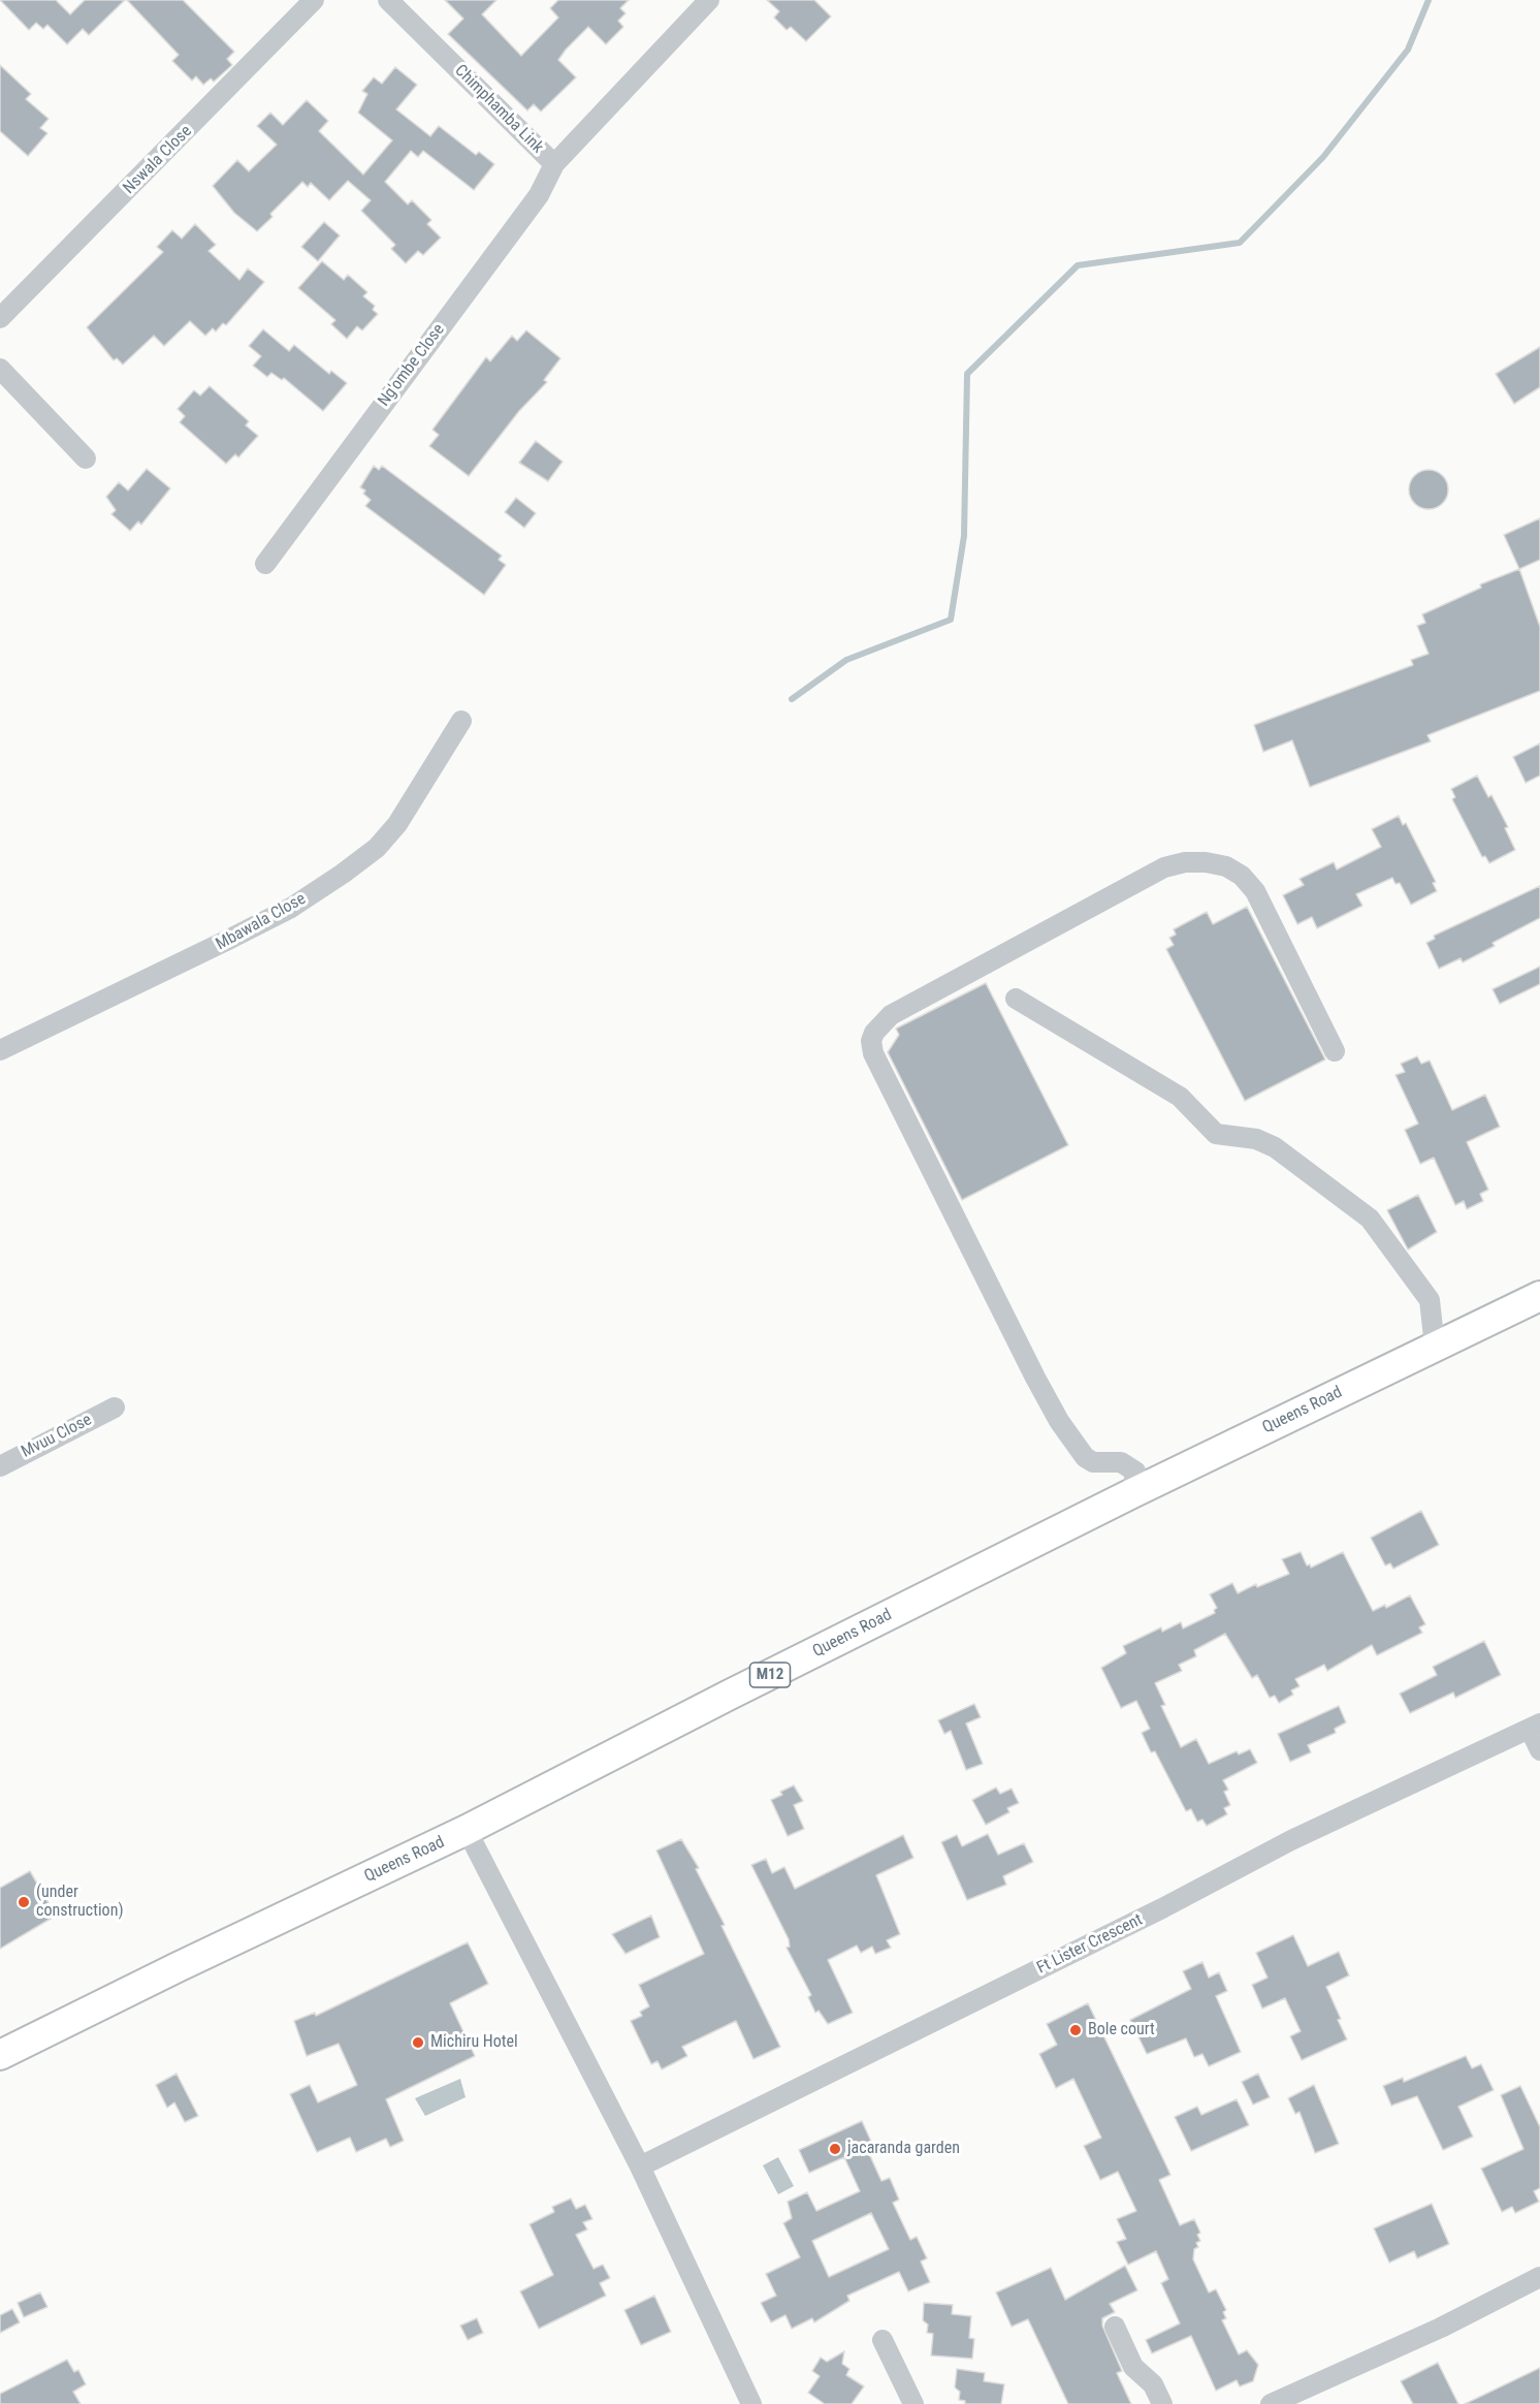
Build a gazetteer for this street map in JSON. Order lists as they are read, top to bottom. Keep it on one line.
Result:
{"streets":{"highway":["Queens Road","M12"],"street":["Chimphamba Link","Nswala Close","Ng'ombe Close","Mbawala Close","Mvuu Close","Ft Lister Crescent"]},"crossings":[["Chimphamba Link","Ng'ombe Close"]],"places":["(under construction)","Bole court","Michiru Hotel","jacaranda garden"]}
